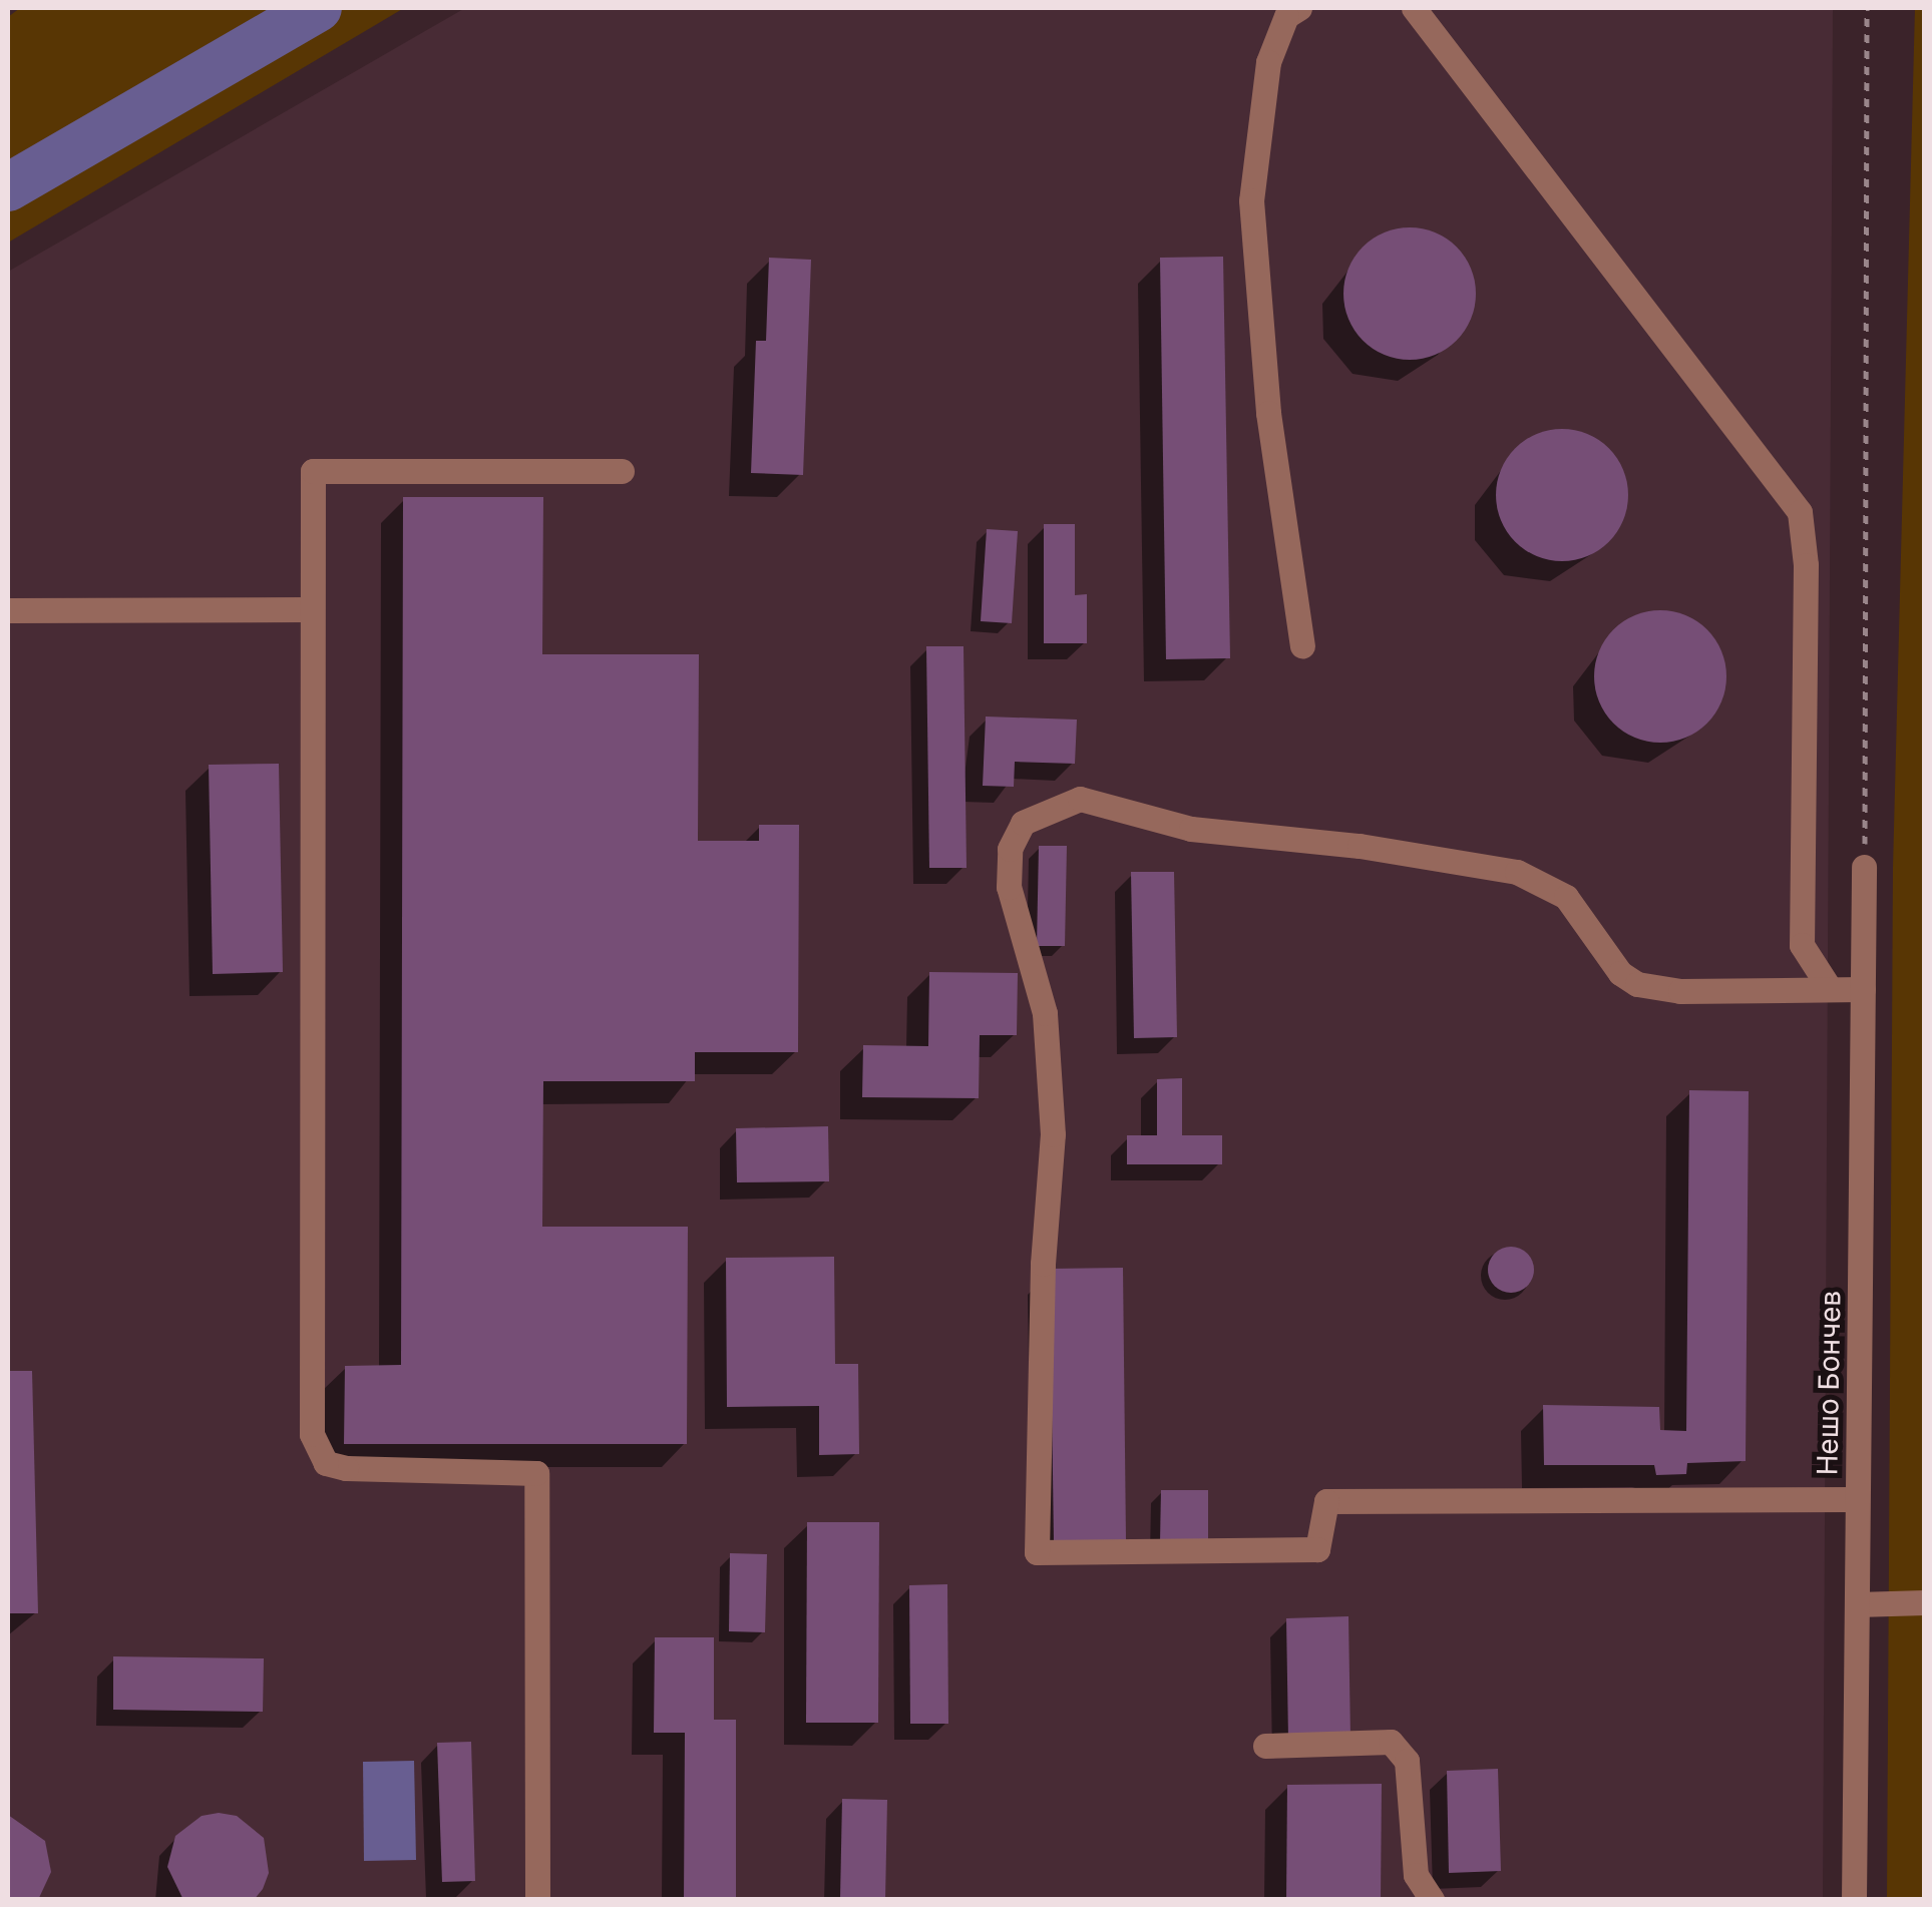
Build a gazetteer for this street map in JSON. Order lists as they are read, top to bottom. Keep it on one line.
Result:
{"streets":{"street":["Нешо Бончев"]}}
